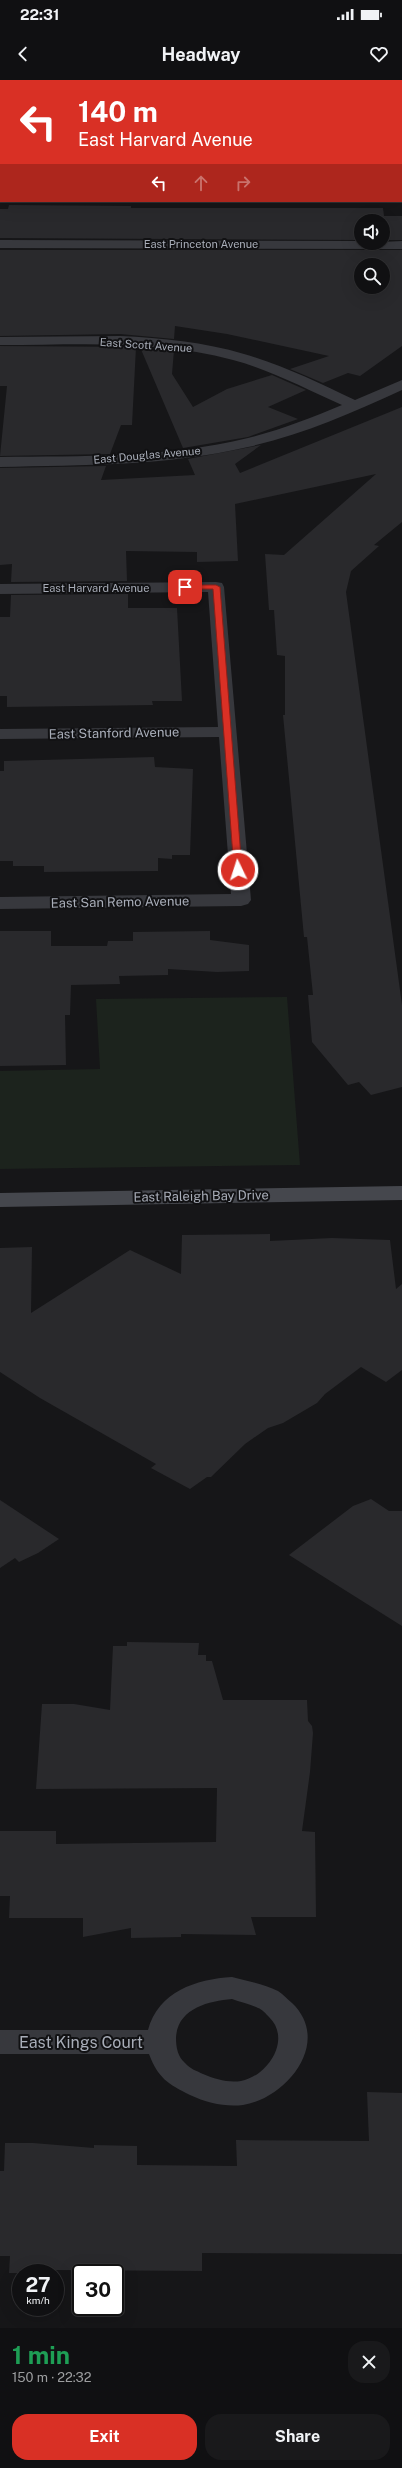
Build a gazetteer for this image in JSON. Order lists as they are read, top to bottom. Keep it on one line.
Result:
{"streets":{"street":["East Princeton Avenue","East Scott Avenue","East Douglas Avenue","East Harvard Avenue","East Stanford Avenue","East San Remo Avenue","East Raleigh Bay Drive","East Kings Court"]},"crossings":[["East Scott Avenue","East Douglas Avenue"],["East Harvard Avenue","East Stanford Avenue"],["East Harvard Avenue","East San Remo Avenue"],["East Stanford Avenue","East San Remo Avenue"]],"page":{"status":"22:31","header":"Headway","turn":["140 m","East Harvard Avenue"],"speed":"27 km/h","limit":"30","heading":["1 min","150 m · 22:32"],"buttons":["Exit","Share"]}}
